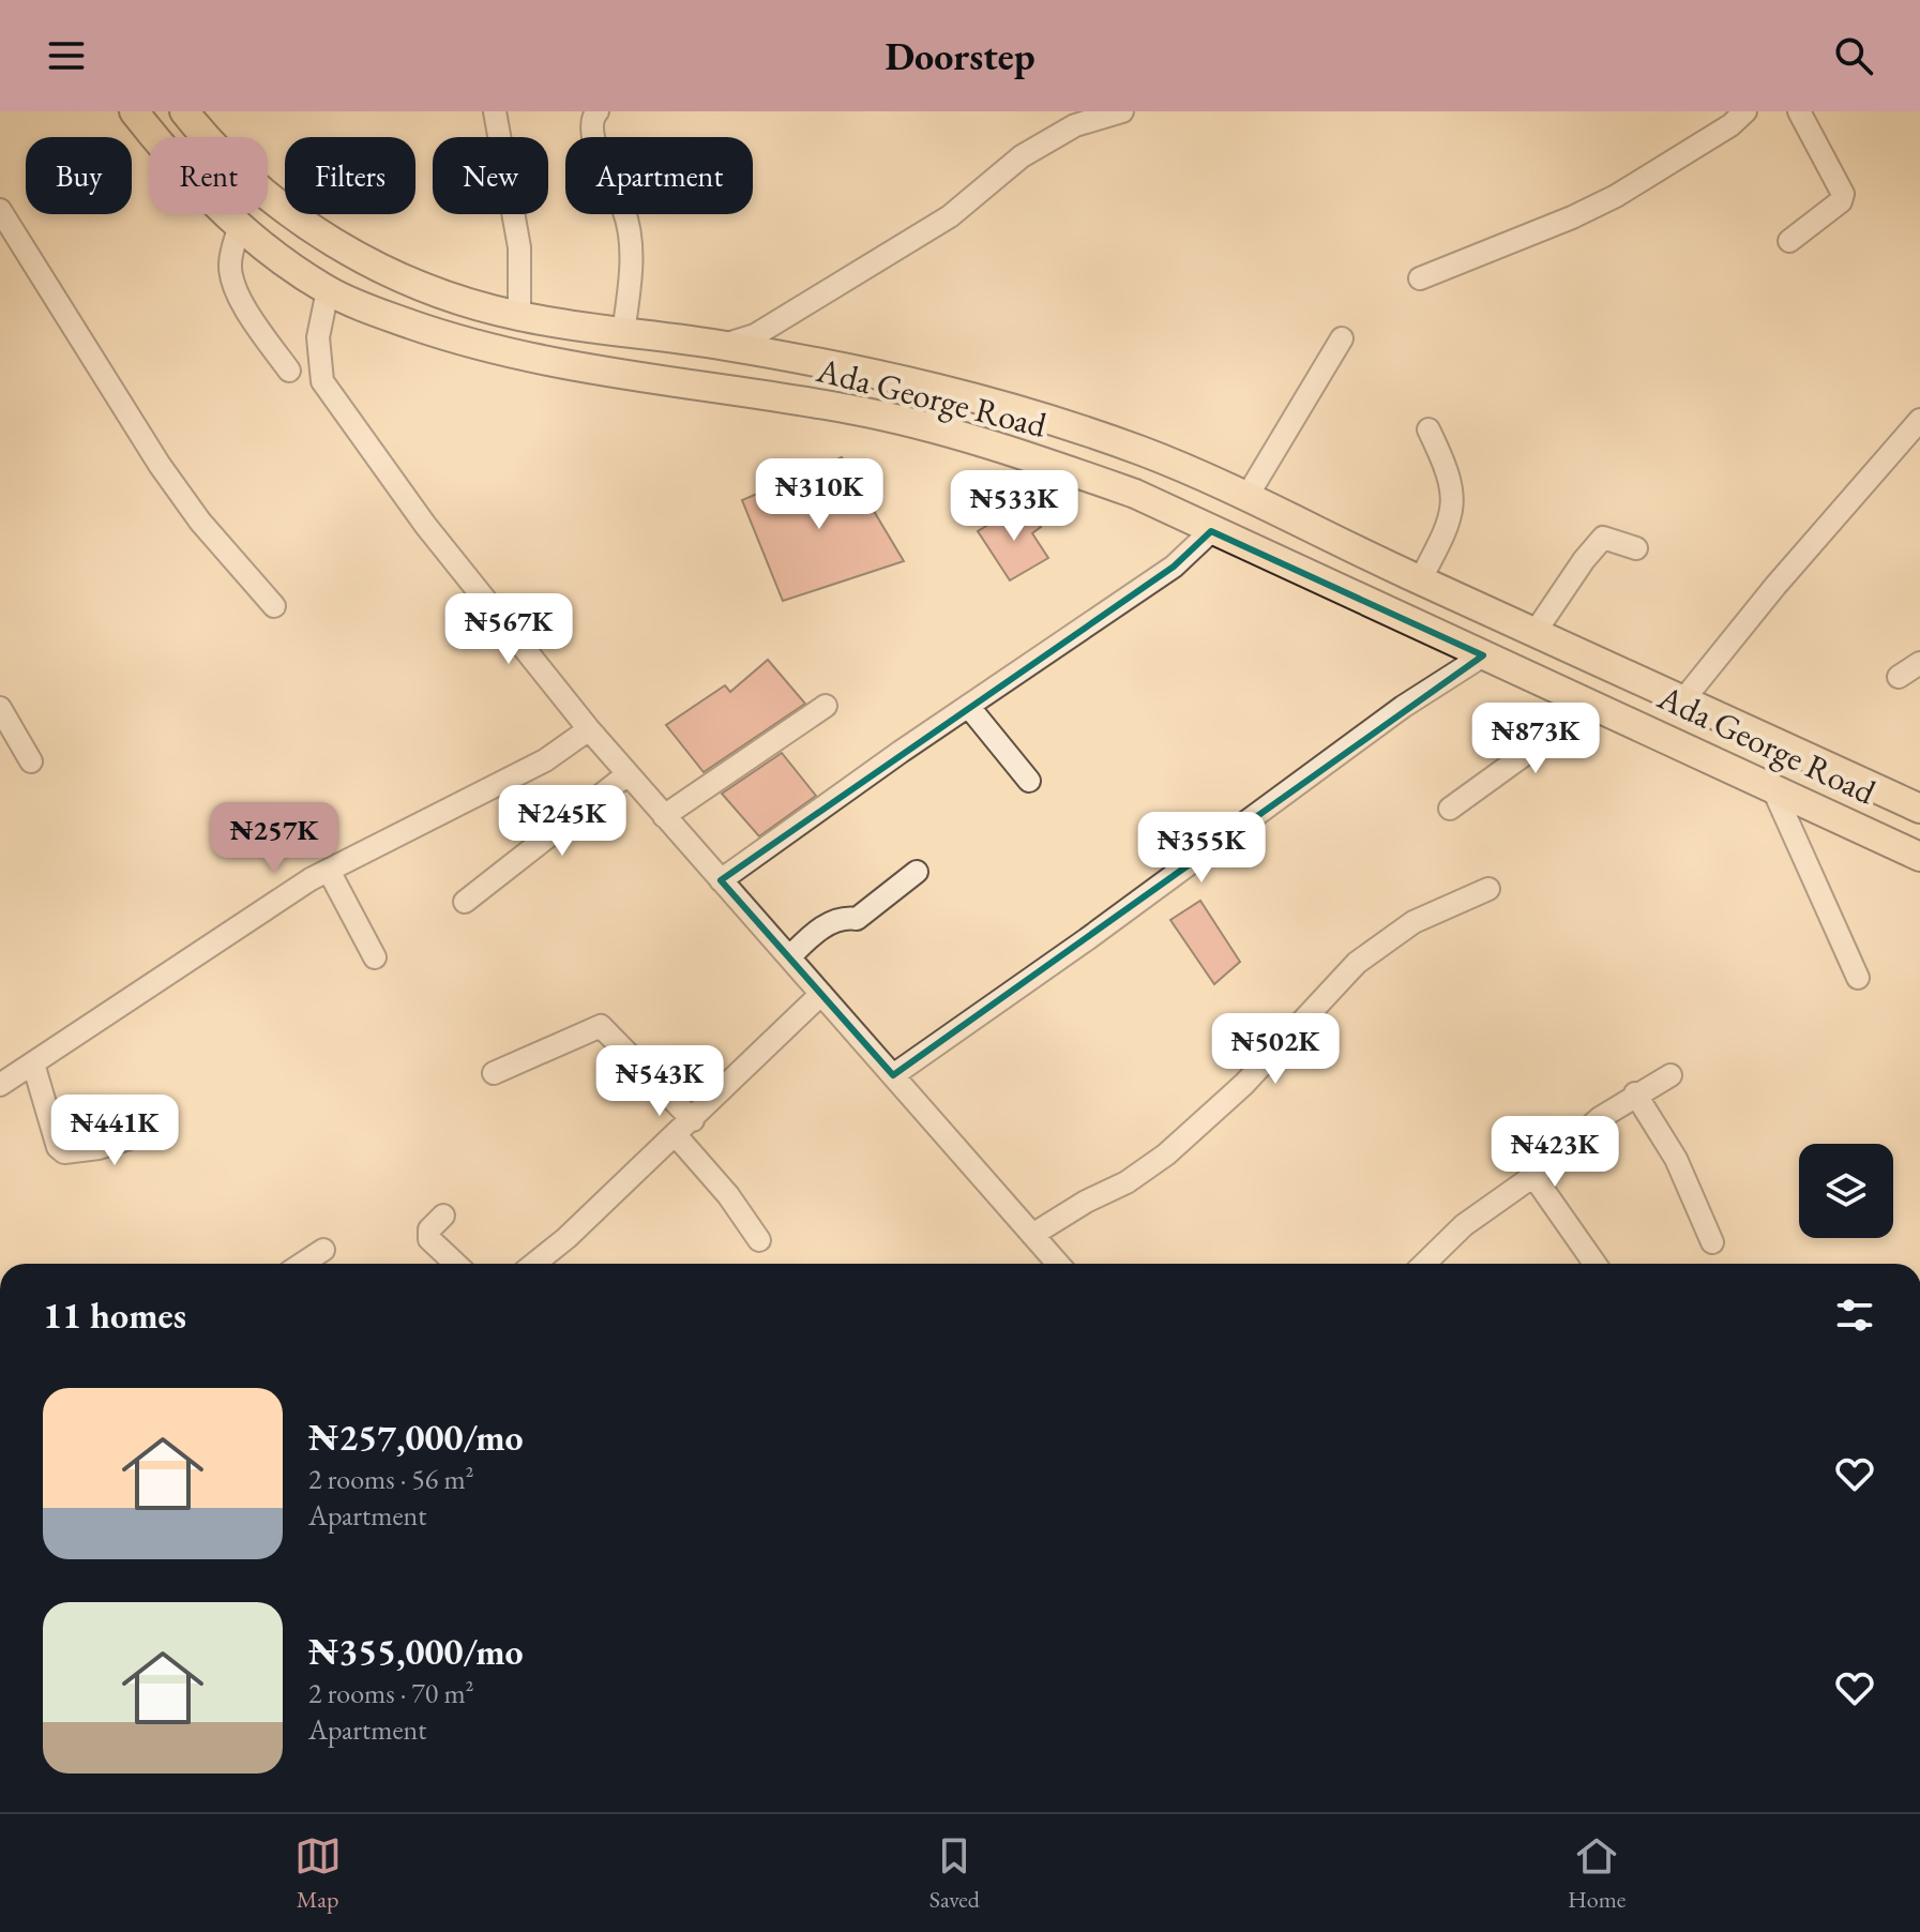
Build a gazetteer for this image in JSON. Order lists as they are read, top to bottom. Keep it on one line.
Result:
{"streets":{"main road":["Ada George Road"]},"page":{"header":"Doorstep","chip":["Buy","Rent","Filters","New","Apartment"],"price":["₦310K","₦533K","₦567K","₦873K","₦245K","₦257K","₦355K","₦502K","₦543K","₦441K","₦423K"],"heading":"11 homes","list":[{"name":"₦257,000/mo","note":"2 rooms · 56 m² · Apartment"},{"name":"₦355,000/mo","note":"2 rooms · 70 m² · Apartment"}],"tabs":["Map","Saved","Home"]}}
